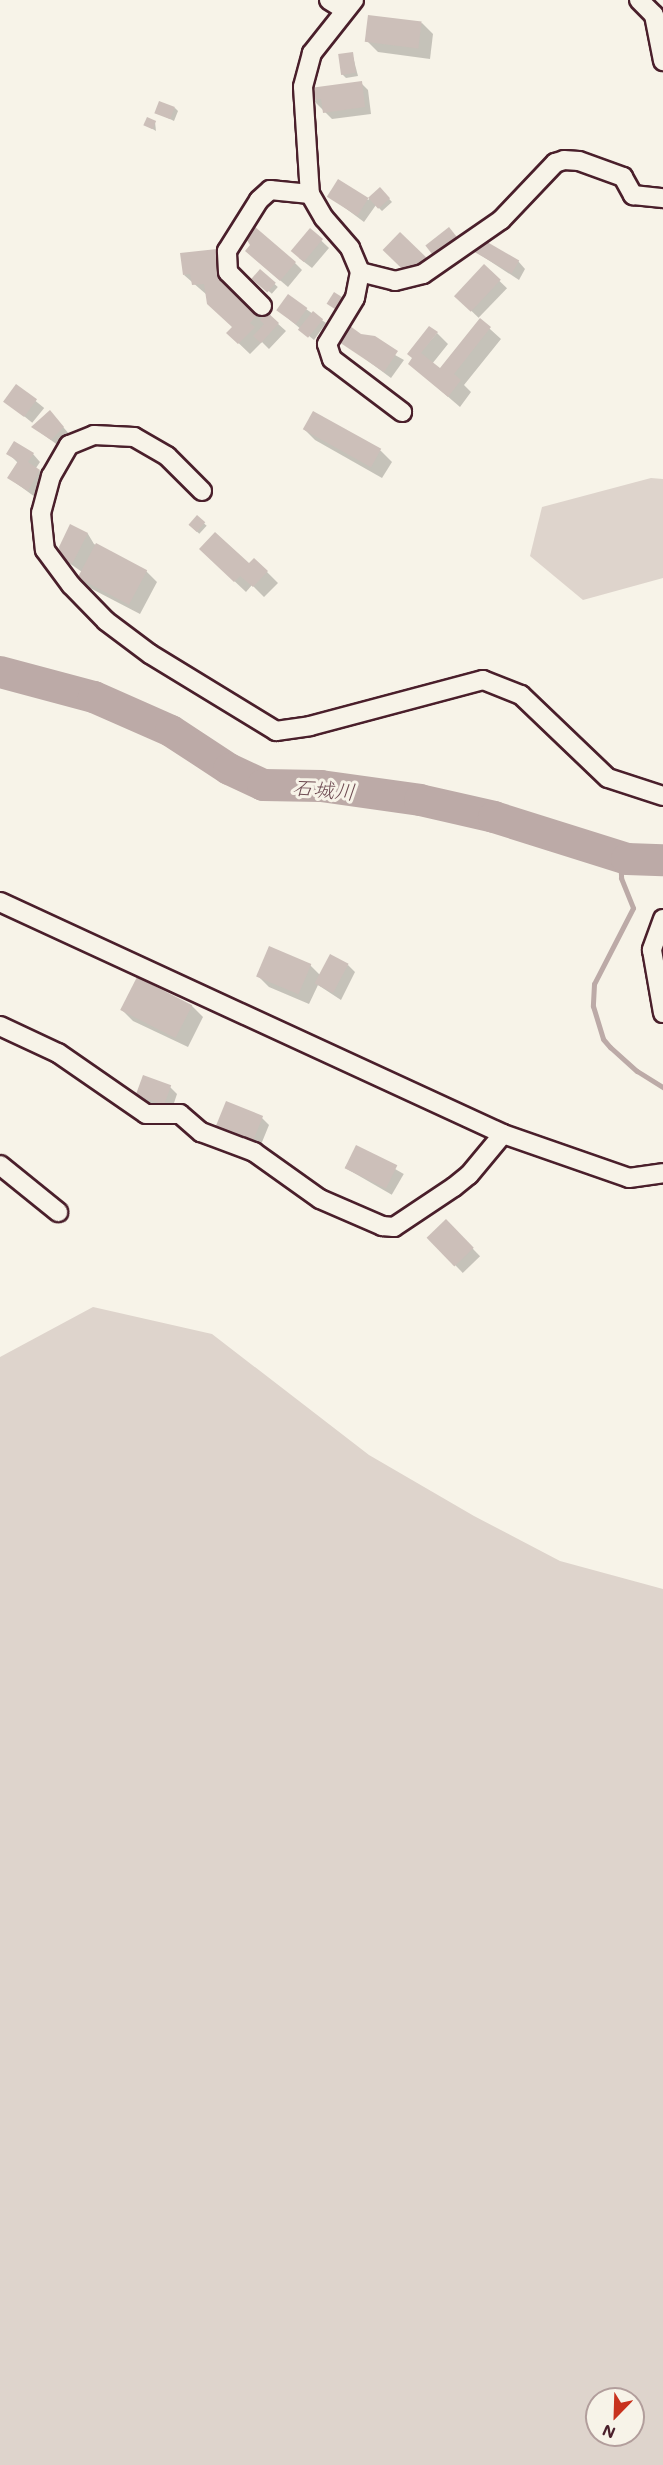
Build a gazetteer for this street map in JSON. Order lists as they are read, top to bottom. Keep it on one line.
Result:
{"water":["石城川"],"north":"bottom left"}
